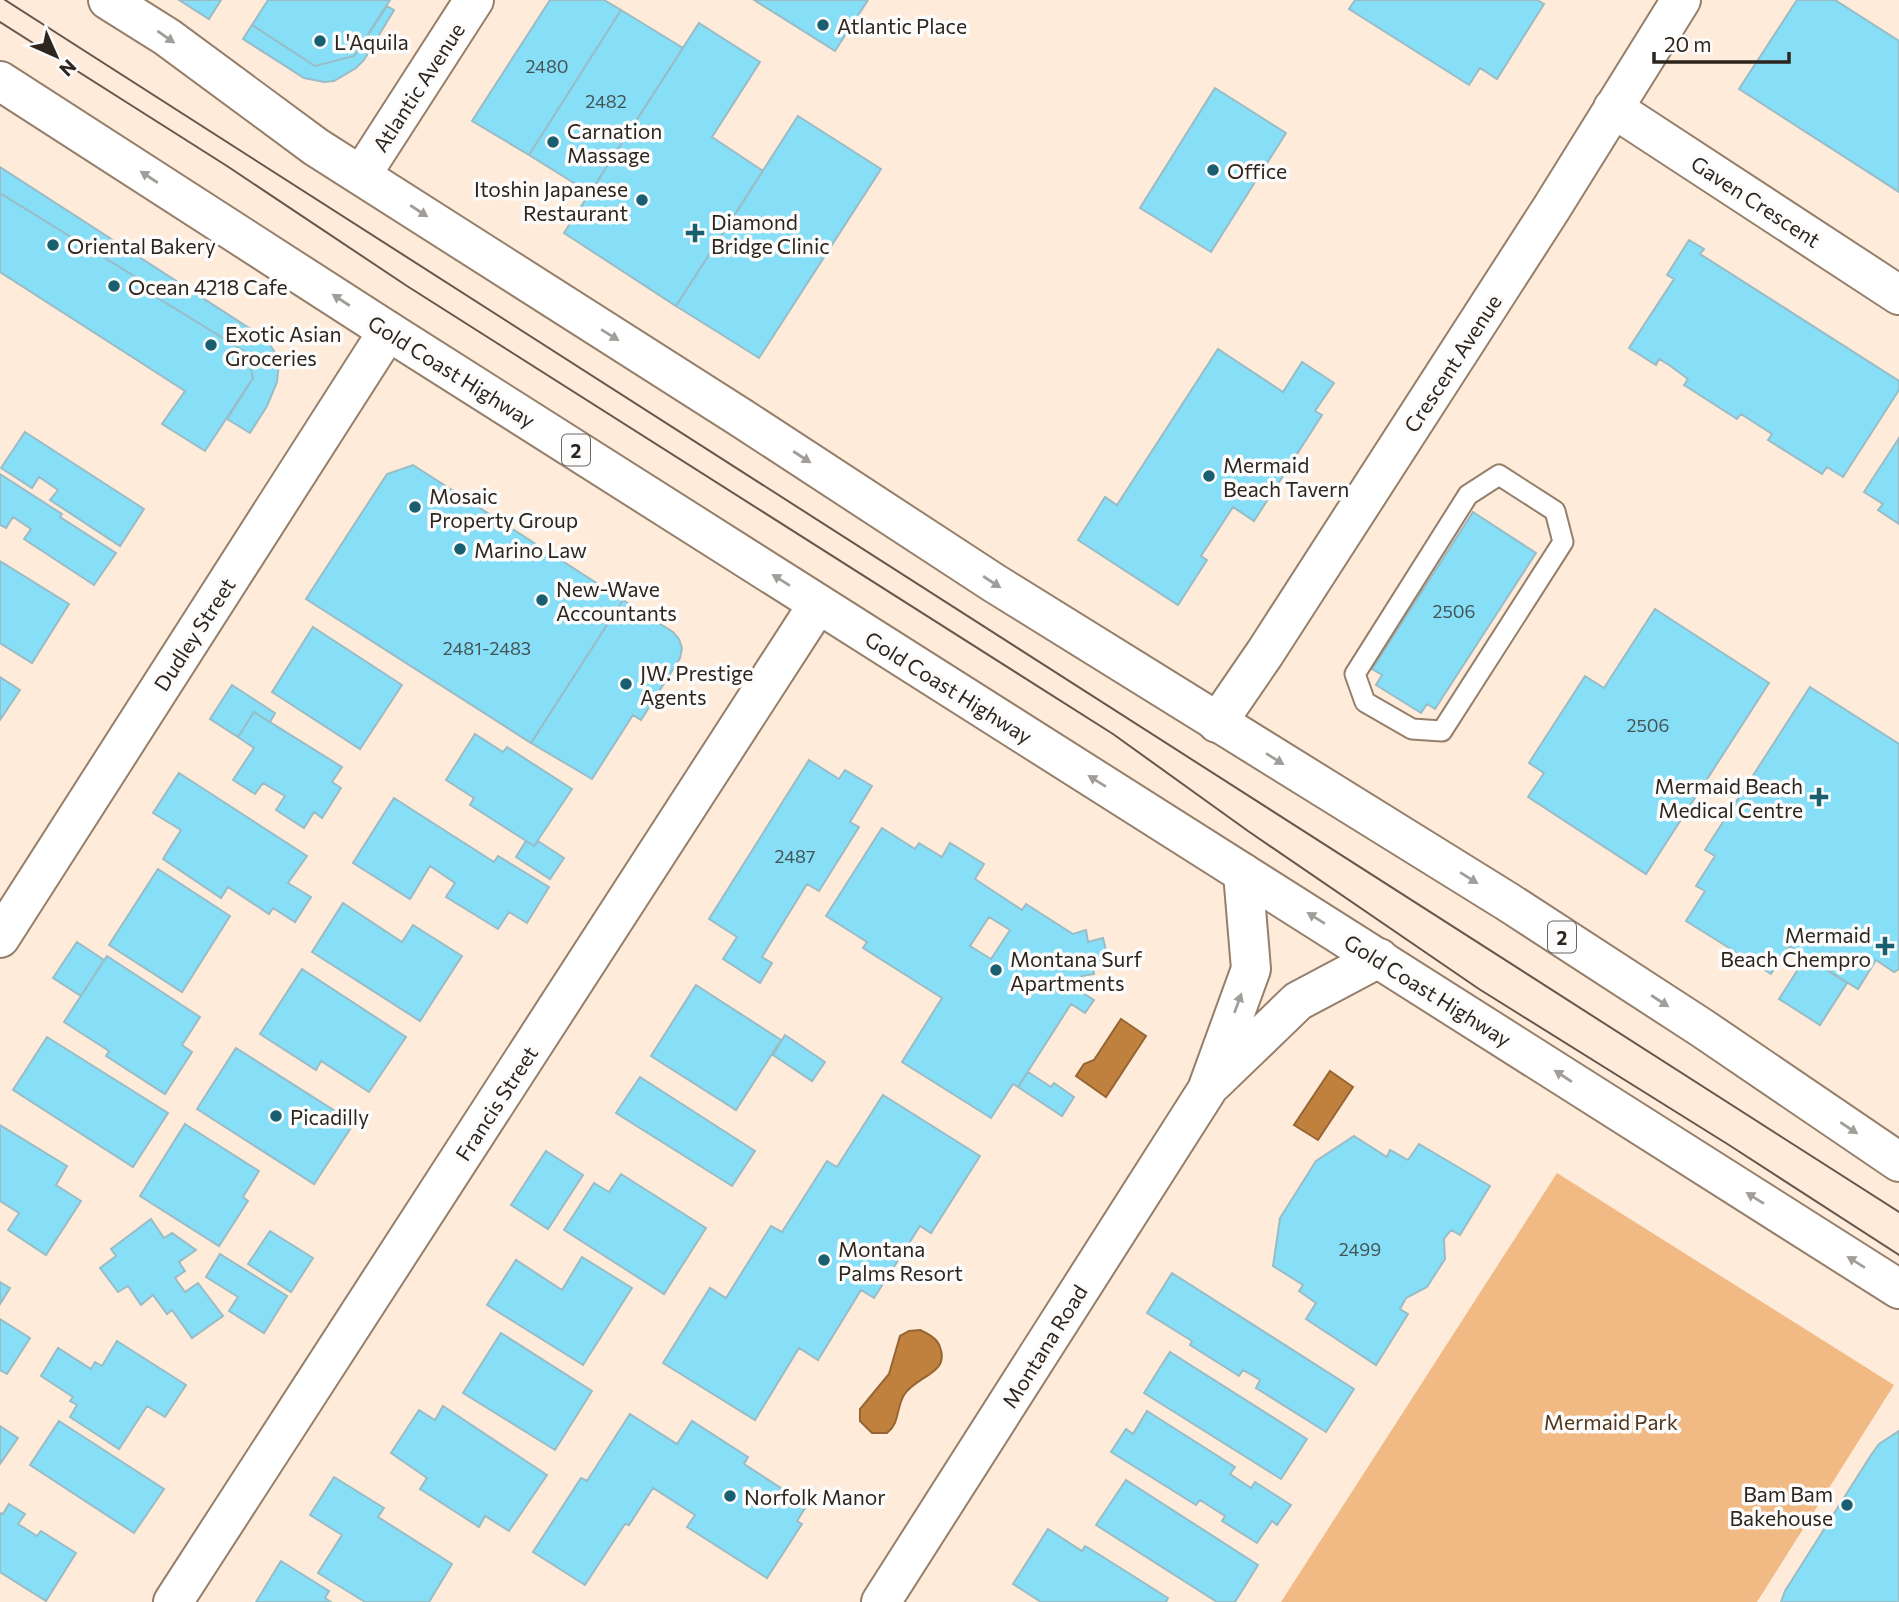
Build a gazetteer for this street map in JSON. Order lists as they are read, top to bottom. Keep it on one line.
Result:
{"streets":{"main road":["Atlantic Avenue","Gaven Crescent","Crescent Avenue","Gold Coast Highway","2","Dudley Street","Francis Street","Montana Road"]},"crossings":[["Atlantic Avenue","2"],["Gaven Crescent","Crescent Avenue"],["Crescent Avenue","2"],["Gold Coast Highway","Dudley Street"],["Gold Coast Highway","Francis Street"],["Gold Coast Highway","Montana Road"]],"parks":["Mermaid Park"],"places":{"other":["Atlantic Place","L'Aquila","Carnation Massage","Office","Itoshin Japanese Restaurant","Oriental Bakery","Ocean 4218 Cafe","Exotic Asian Groceries","Mermaid Beach Tavern","Mosaic Property Group","Marino Law","New-Wave Accountants","JW. Prestige Agents","Montana Surf Apartments","Picadilly","Montana Palms Resort","Norfolk Manor","Bam Bam Bakehouse"],"health":["Diamond Bridge Clinic","Mermaid Beach Medical Centre","Mermaid Beach Chempro"]},"house_numbers":["2480","2482","2506","2481-2483","2506","2487","2499"],"scale_bar":"20 m","north":"bottom right"}
